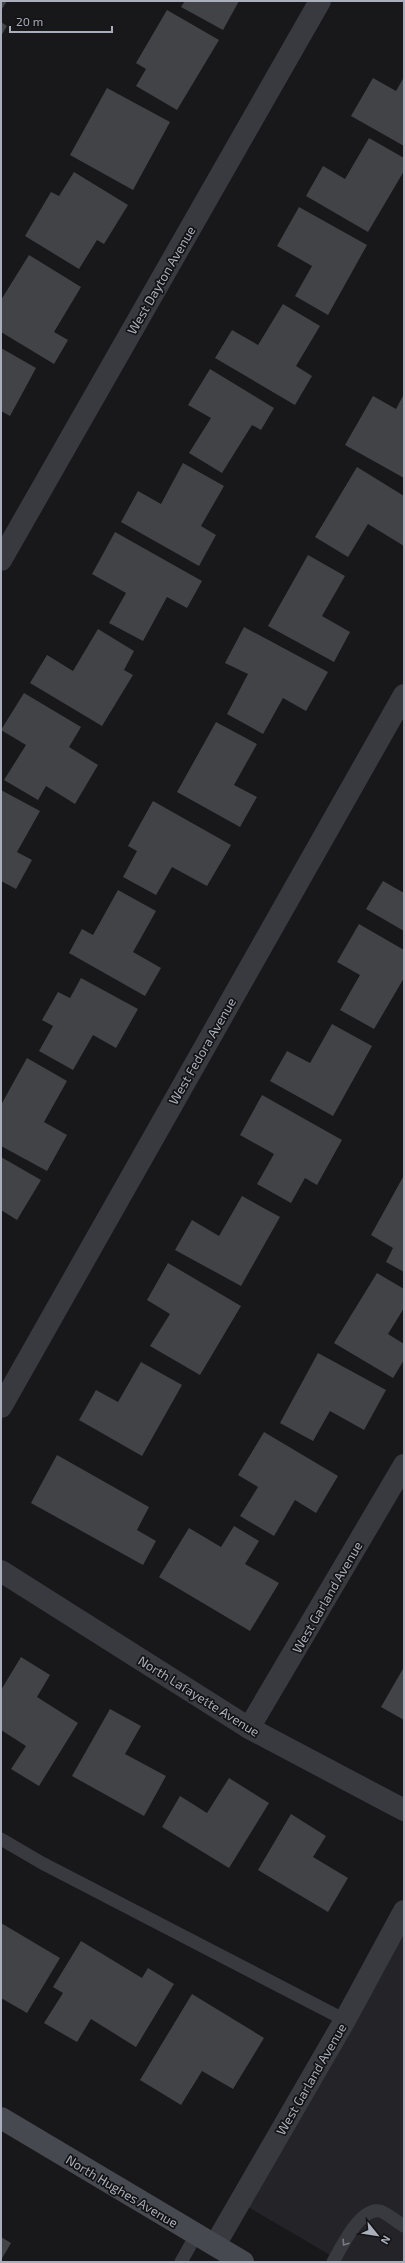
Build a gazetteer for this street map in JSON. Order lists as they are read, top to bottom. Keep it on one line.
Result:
{"streets":{"street":["West Dayton Avenue","West Fedora Avenue","West Garland Avenue","North Lafayette Avenue","North Hughes Avenue"]},"crossings":[["West Garland Avenue","North Lafayette Avenue"],["West Garland Avenue","North Hughes Avenue"]],"scale_bar":"20 m","north":"bottom right"}
